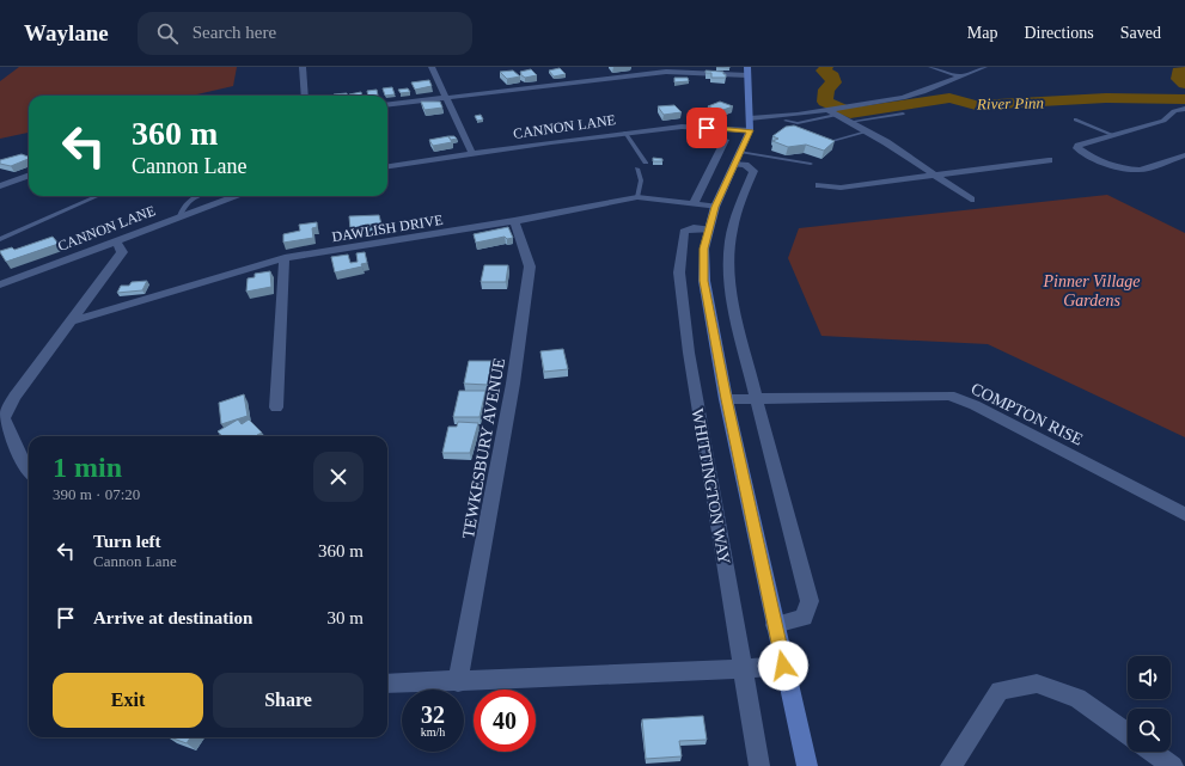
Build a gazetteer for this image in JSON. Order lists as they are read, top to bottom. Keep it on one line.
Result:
{"streets":{"street":["CANNON LANE","DAWLISH DRIVE","COMPTON RISE","TEWKESBURY AVENUE","WHITTINGTON WAY"]},"crossings":[["CANNON LANE","WHITTINGTON WAY"],["DAWLISH DRIVE","TEWKESBURY AVENUE"],["DAWLISH DRIVE","WHITTINGTON WAY"],["COMPTON RISE","WHITTINGTON WAY"]],"water":["River Pinn"],"parks":["Pinner Village Gardens"],"page":{"header":"Waylane","search":"Search here","nav":["Map","Directions","Saved"],"turn":["360 m","Cannon Lane"],"heading":["1 min","390 m · 07:20"],"list":[{"name":"Turn left","note":"Cannon Lane","value":"360 m"},{"name":"Arrive at destination","value":"30 m"}],"buttons":["Exit","Share"],"speed":"32 km/h","limit":"40"}}
